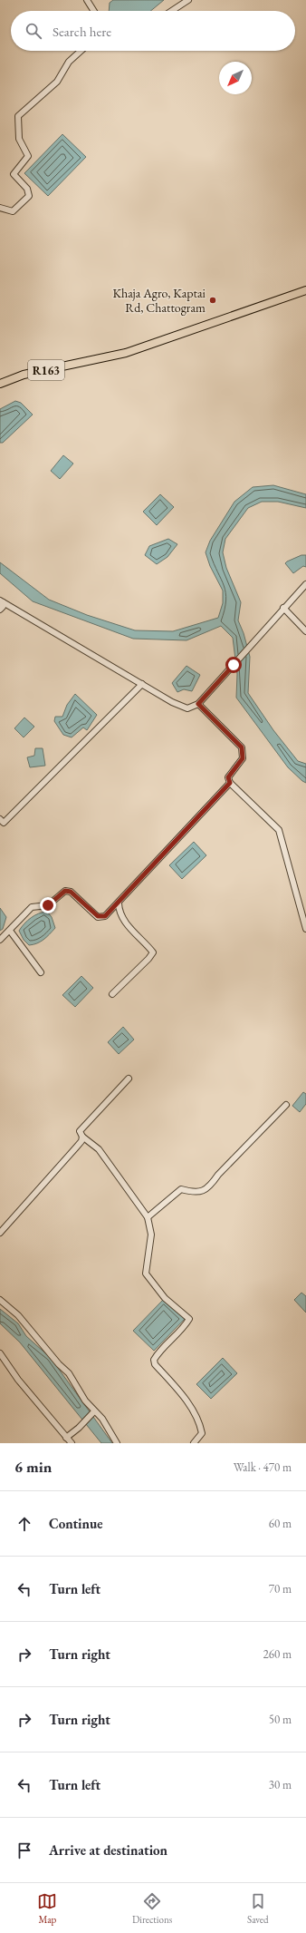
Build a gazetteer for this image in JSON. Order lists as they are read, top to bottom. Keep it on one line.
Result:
{"streets":{"main road":["R163"]},"places":["Khaja Agro, Kaptai Rd, Chattogram"],"north":"bottom left","page":{"search":"Search here","heading":["6 min","Walk · 470 m"],"list":[["Continue","60 m"],["Turn left","70 m"],["Turn right","260 m"],["Turn right","50 m"],["Turn left","30 m"],"Arrive at destination"],"nav":["Map","Directions","Saved"]}}
